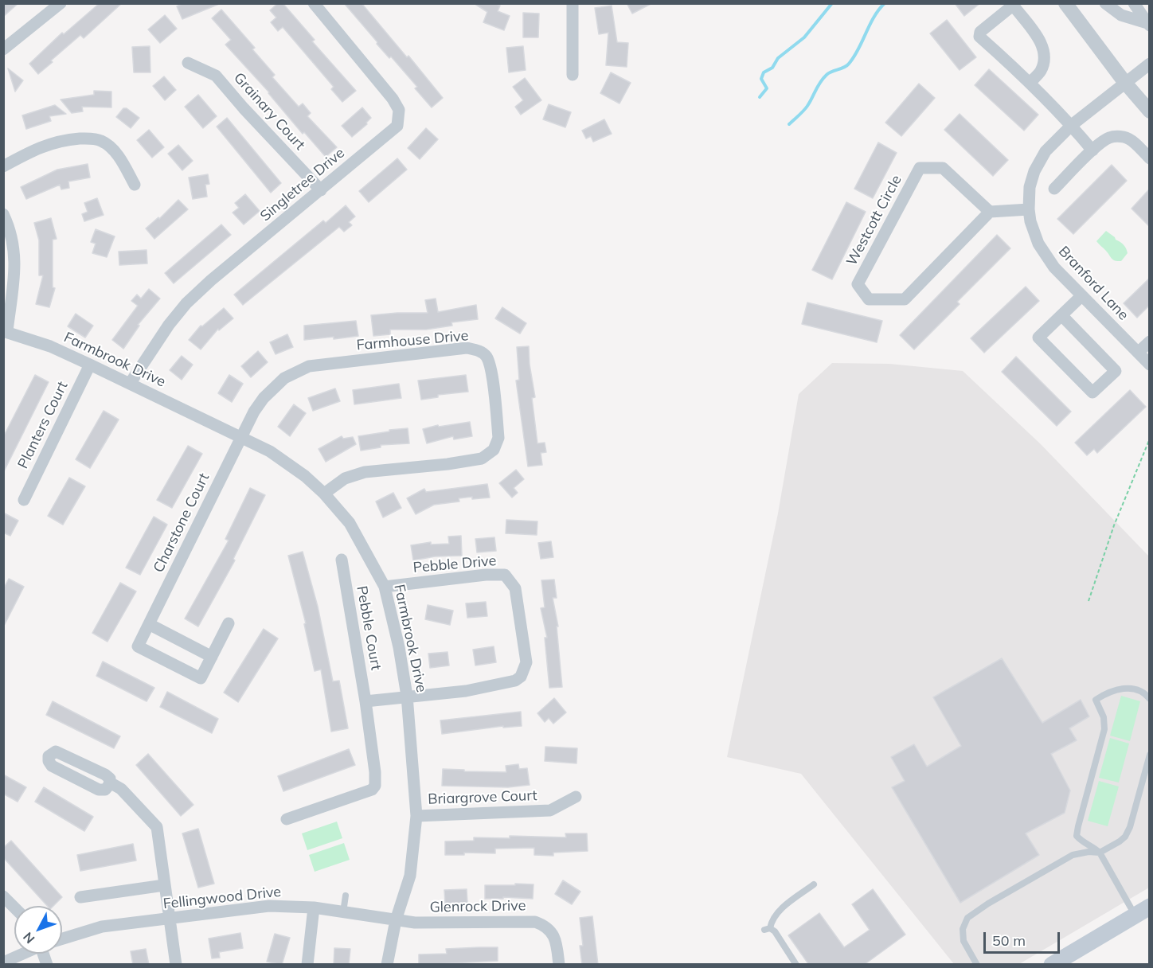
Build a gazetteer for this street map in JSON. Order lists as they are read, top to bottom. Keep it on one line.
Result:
{"streets":{"street":["Grainary Court","Singletree Drive","Westcott Circle","Branford Lane","Farmhouse Drive","Farmbrook Drive","Planters Court","Charstone Court","Pebble Drive","Pebble Court","Briargrove Court","Fellingwood Drive","Glenrock Drive"]},"crossings":[["Grainary Court","Singletree Drive"],["Singletree Drive","Farmbrook Drive"],["Farmhouse Drive","Farmbrook Drive"],["Farmhouse Drive","Charstone Court"],["Farmbrook Drive","Planters Court"],["Farmbrook Drive","Charstone Court"],["Farmbrook Drive","Pebble Drive"],["Farmbrook Drive","Briargrove Court"],["Farmbrook Drive","Fellingwood Drive"],["Farmbrook Drive","Glenrock Drive"],["Fellingwood Drive","Glenrock Drive"]],"scale_bar":"50 m","north":"bottom left"}
